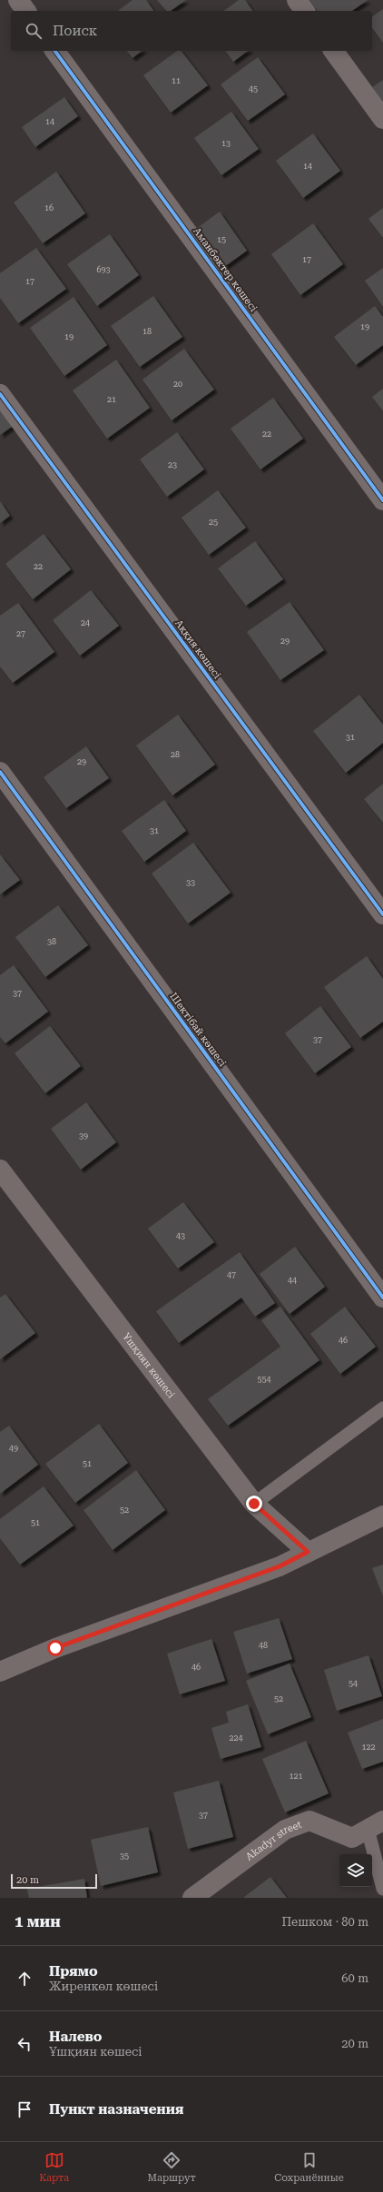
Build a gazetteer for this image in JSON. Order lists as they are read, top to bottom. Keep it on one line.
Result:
{"streets":{"street":["Аманбөктер көшесі","Аққия көшесі","Шектібай көшесі","Ұшқиян көшесі","Akadyr street"]},"house_numbers":["11","45","14","13","14","16","15","17","693","17","19","18","19","20","21","22","23","25","22","24","27","29","31","28","29","31","33","38","37","37","39","43","47","44","46","554","49","51","52","51","48","46","54","52","224","122","121","37","35"],"scale_bar":"20 m","page":{"search":"Поиск","scale":"20 m","heading":["1 мин","Пешком · 80 m"],"list":[["Прямо","Жиренкөл көшесі","60 m"],["Налево","Ұшқиян көшесі","20 m"],"Пункт назначения"],"nav":["Карта","Маршрут","Сохранённые"]}}
